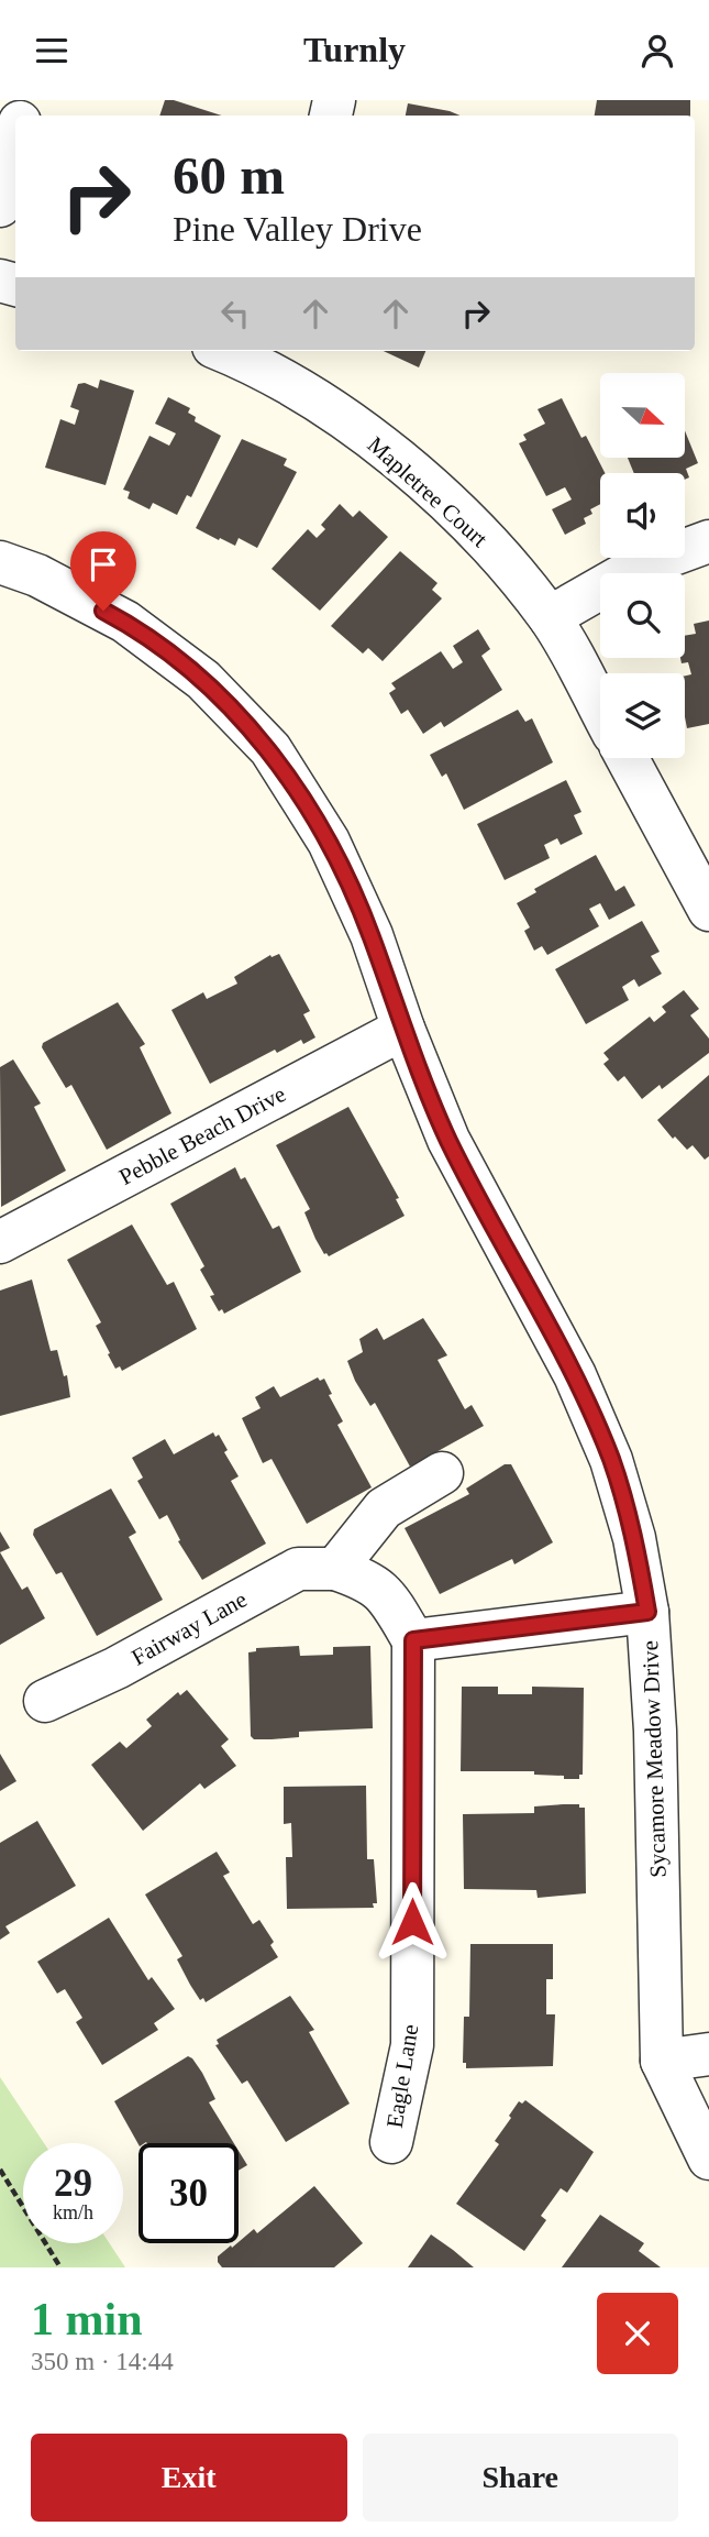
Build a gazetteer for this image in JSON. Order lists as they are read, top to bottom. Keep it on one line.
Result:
{"streets":{"street":["Mapletree Court","Pebble Beach Drive","Fairway Lane","Sycamore Meadow Drive","Eagle Lane"]},"crossings":[["Pebble Beach Drive","Sycamore Meadow Drive"]],"north":"right","page":{"header":"Turnly","turn":["60 m","Pine Valley Drive"],"speed":"29 km/h","limit":"30","heading":["1 min","350 m · 14:44"],"buttons":["Exit","Share"]}}
